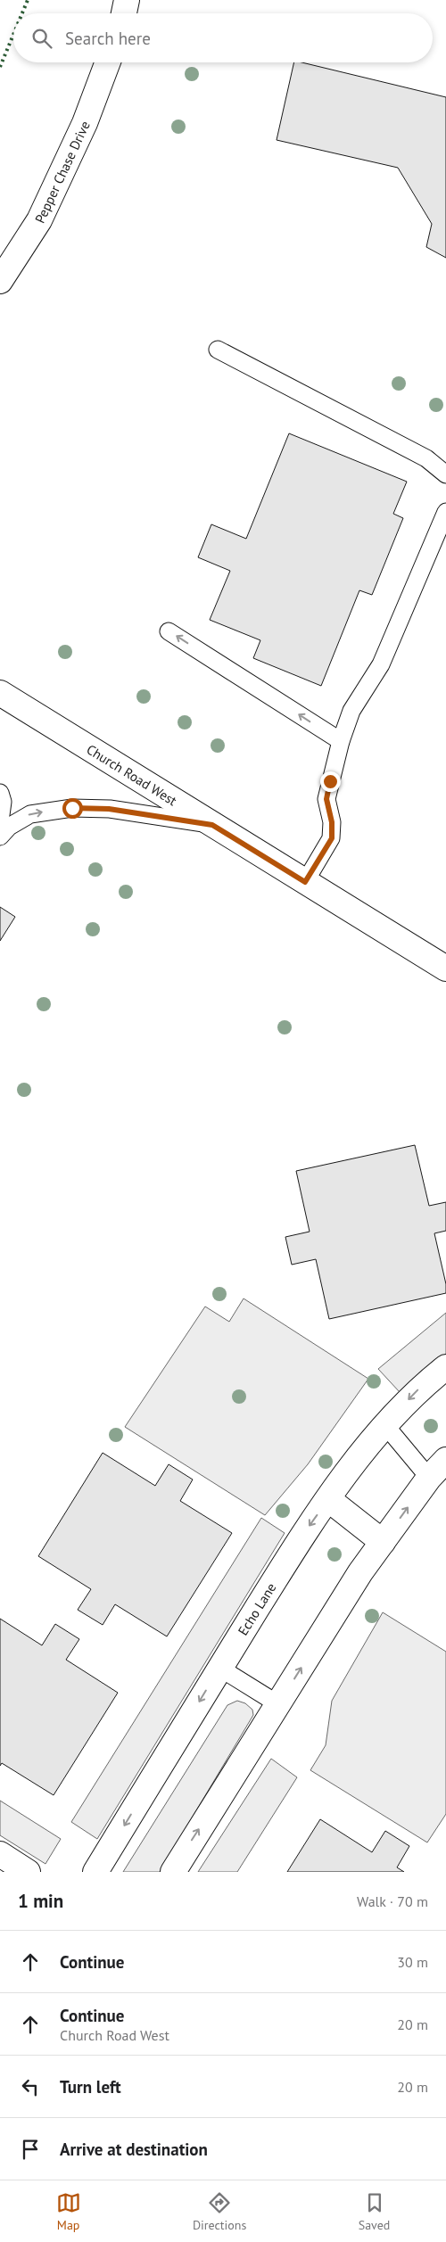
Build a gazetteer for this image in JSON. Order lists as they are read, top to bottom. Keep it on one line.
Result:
{"streets":{"street":["Pepper Chase Drive","Church Road West","Echo Lane"]},"page":{"search":"Search here","heading":["1 min","Walk · 70 m"],"list":[["Continue","30 m"],["Continue","Church Road West","20 m"],["Turn left","20 m"],"Arrive at destination"],"nav":["Map","Directions","Saved"]}}
